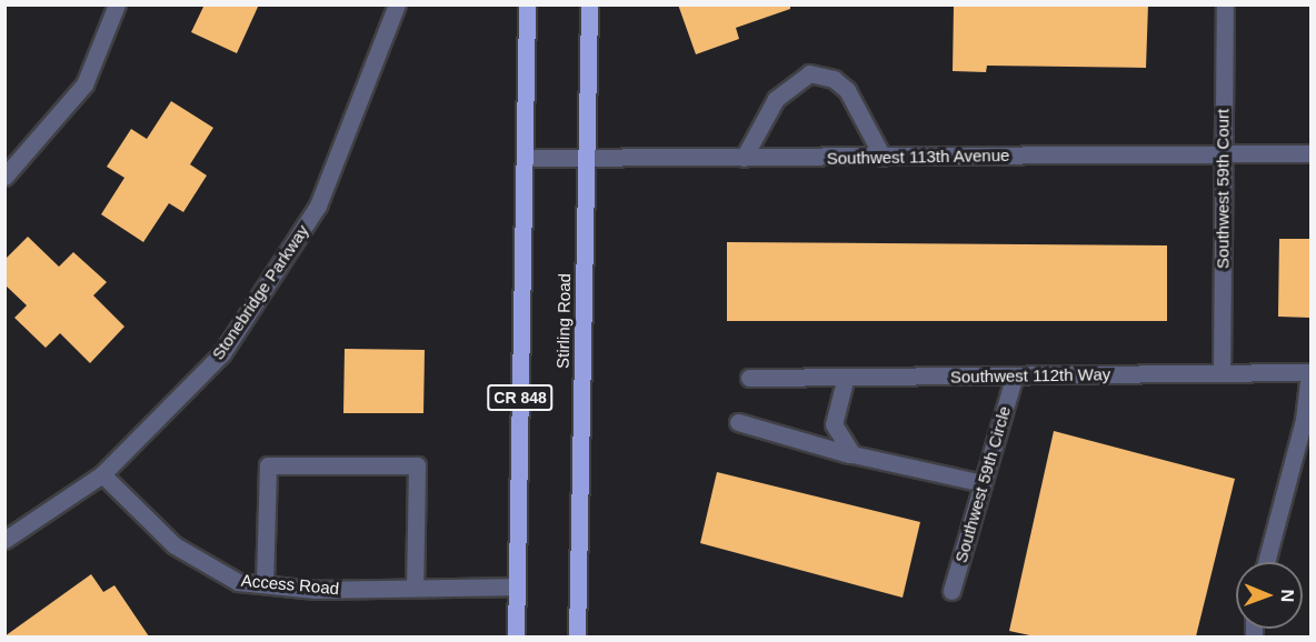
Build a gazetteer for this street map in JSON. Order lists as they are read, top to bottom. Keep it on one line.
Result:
{"streets":{"main road":["Stirling Road","CR 848"],"street":["Southwest 113th Avenue","Southwest 59th Court","Stonebridge Parkway","Southwest 112th Way","Southwest 59th Circle","Access Road"]},"crossings":[["Southwest 113th Avenue","Southwest 59th Court"],["Southwest 113th Avenue","Stirling Road"],["Southwest 113th Avenue","CR 848"],["Southwest 59th Court","Southwest 112th Way"],["Stonebridge Parkway","Access Road"],["Southwest 112th Way","Southwest 59th Circle"],["CR 848","Access Road"]],"north":"right"}
